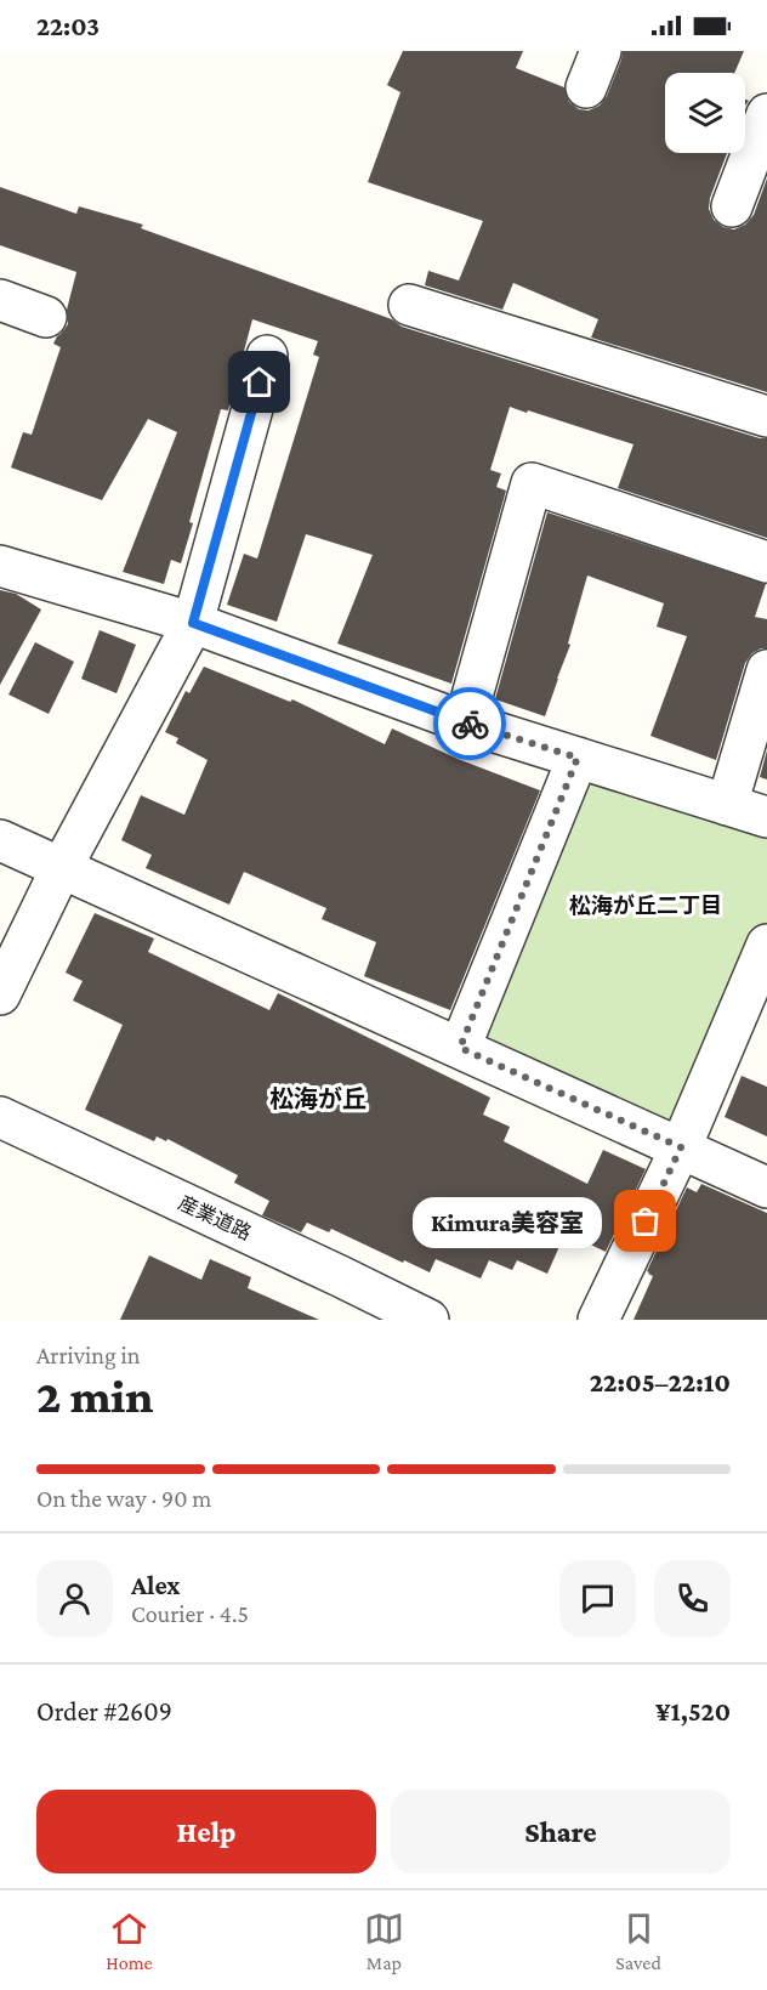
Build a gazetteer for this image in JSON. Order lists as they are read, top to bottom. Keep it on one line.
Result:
{"streets":{"street":["産業道路"]},"districts":["松海が丘二丁目","松海が丘"],"places":["Kimura美容室"],"page":{"status":"22:03","bubble":"Kimura美容室","heading":["2 min","Arriving in","22:05–22:10"],"panel":["Alex","Courier · 4.5","Order #2609","¥1,520"],"bar":"On the way · 90 m","buttons":["Help","Share"],"tabs":["Home","Map","Saved"]}}
